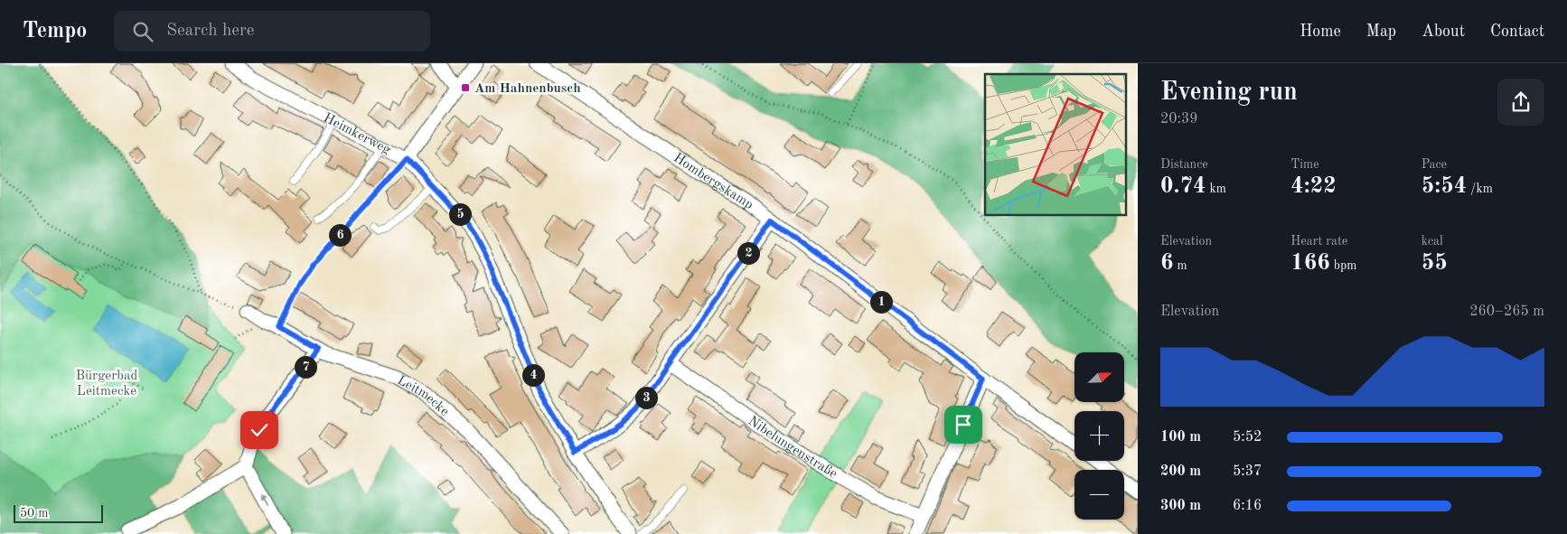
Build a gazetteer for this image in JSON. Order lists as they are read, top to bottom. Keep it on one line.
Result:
{"streets":{"street":["Heimkerweg","Hombergskamp","Leitmecke","Nibelungenstraße"]},"parks":["Bürgerbad Leitmecke"],"places":{"transit":["Am Hahnenbusch"]},"scale_bar":"50 m","north":"top right","page":{"header":"Tempo","search":"Search here","nav":["Home","Map","About","Contact"],"heading":["Evening run","20:39"],"stats":[["Distance","0.74 km"],["Time","4:22"],["Pace","5:54 /km"],["Elevation","6 m"],["Heart rate","166 bpm"],["kcal","55"]],"pins":["5","6","2","1","7","4","3"],"chart":["Elevation","260–265 m"],"map_buttons":["+","−"],"list":[{"name":"100 m","note":"5:52"},{"name":"200 m","note":"5:37"},{"name":"300 m","note":"6:16"}],"scale":"50 m"}}
